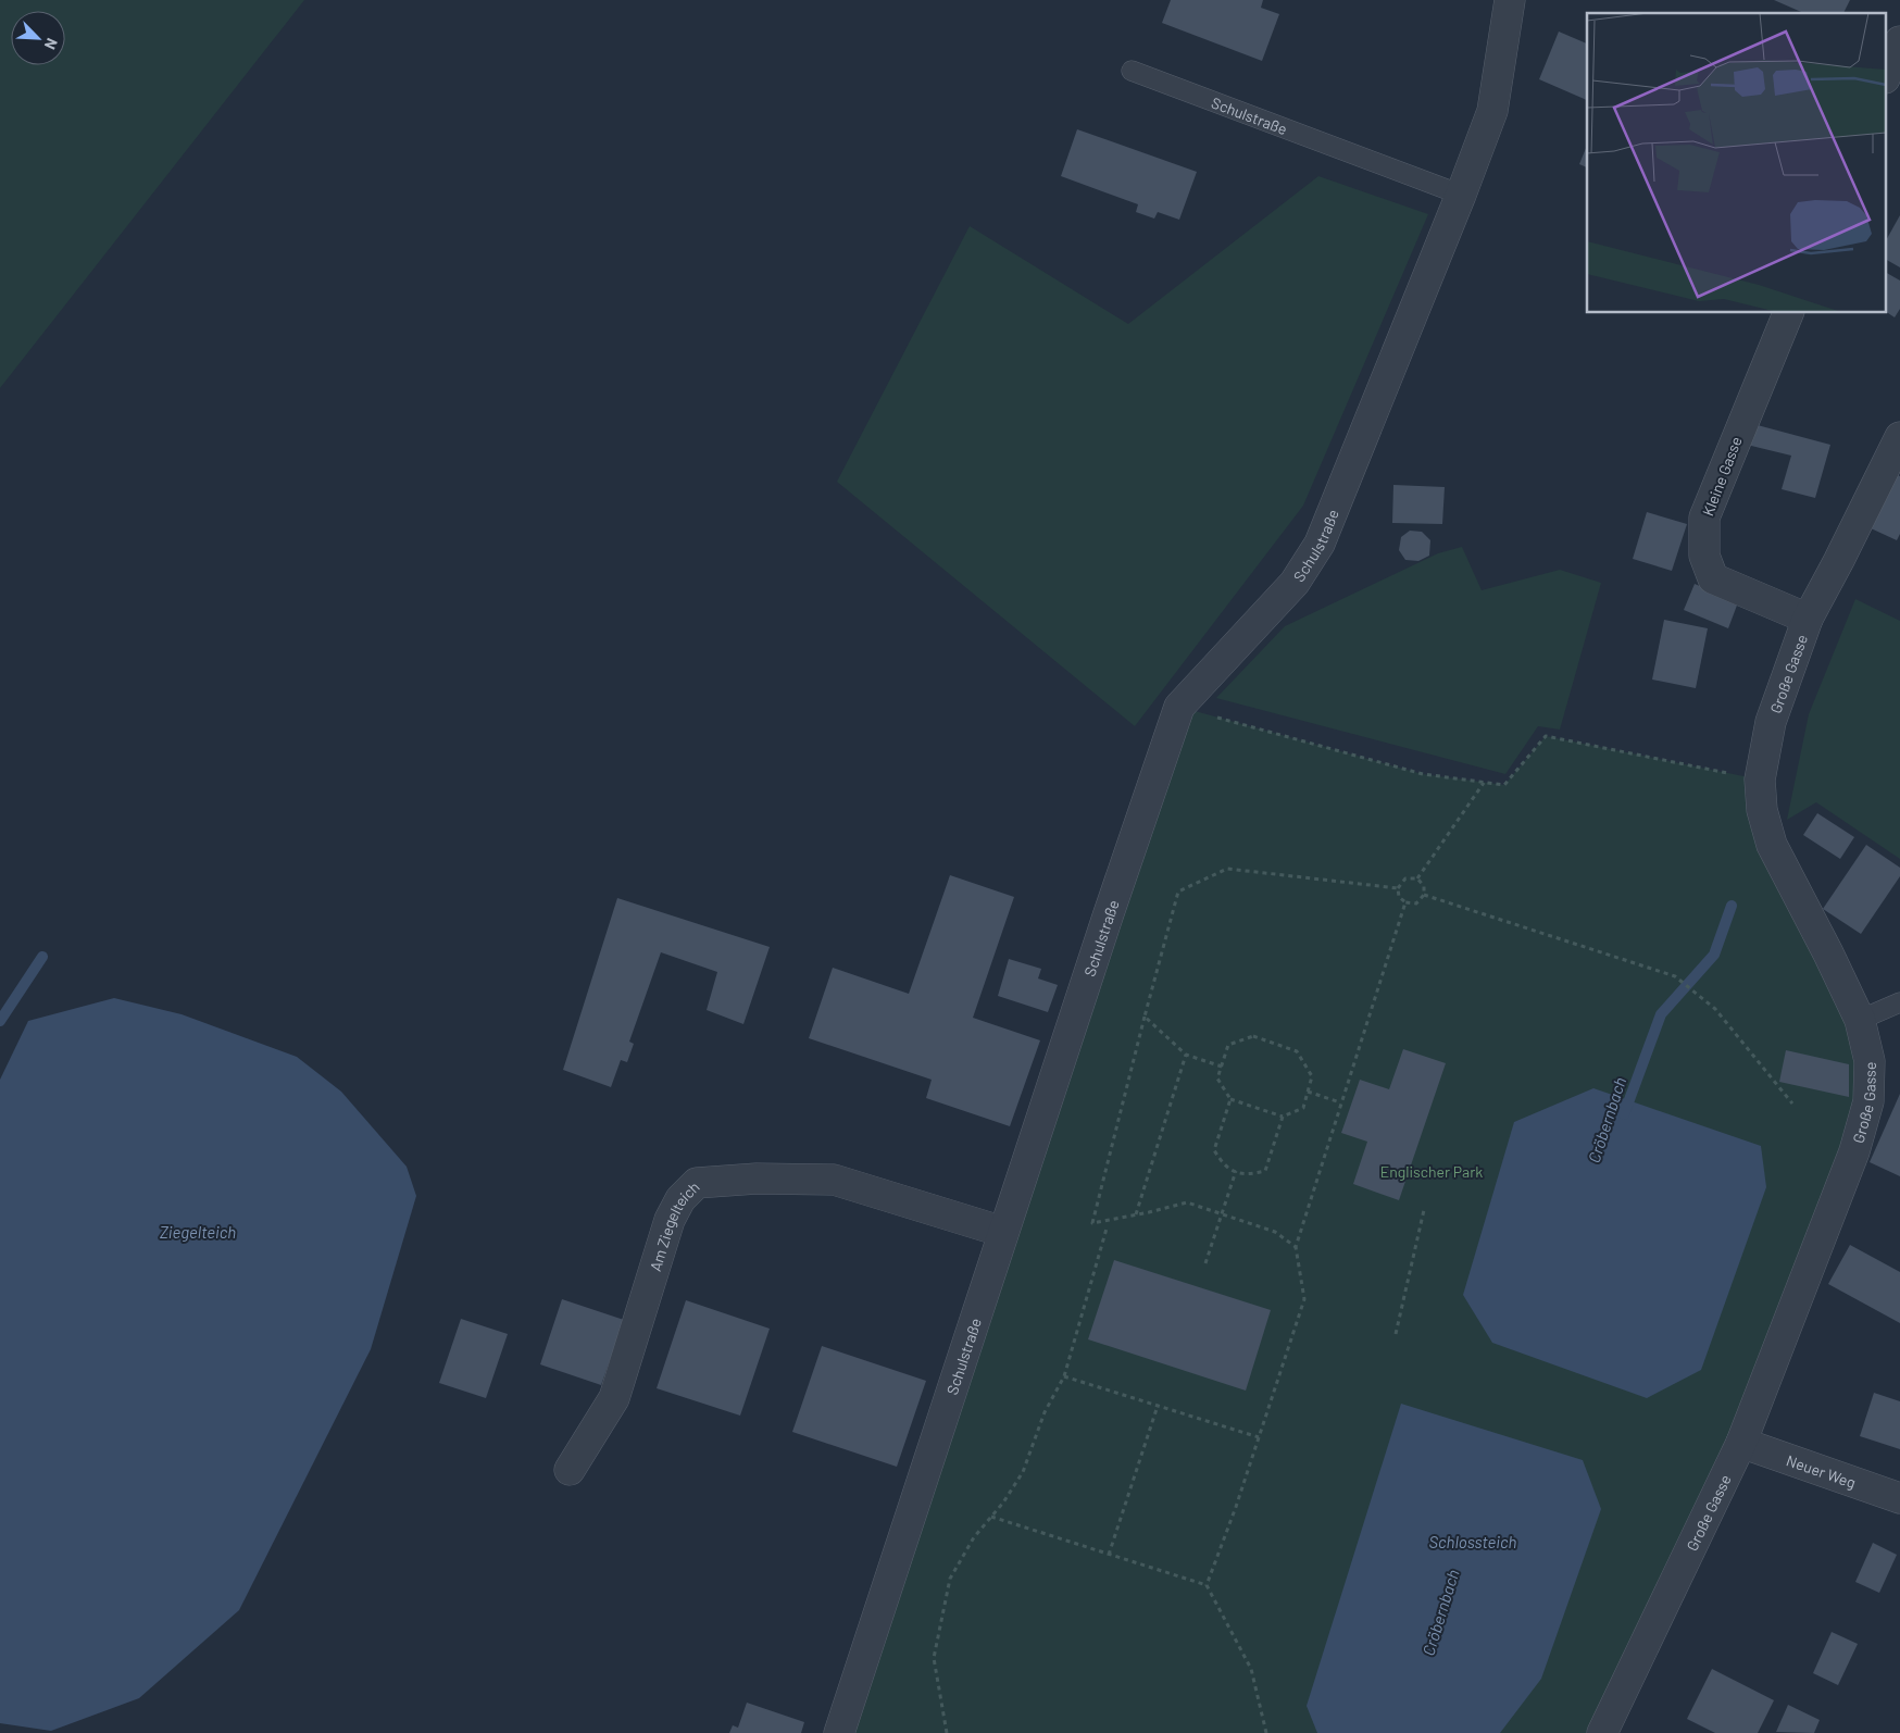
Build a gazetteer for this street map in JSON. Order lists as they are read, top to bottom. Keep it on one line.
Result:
{"streets":{"street":["Schulstraße","Kleine Gasse","Große Gasse","Am Ziegelteich","Neuer Weg"]},"crossings":[["Schulstraße","Am Ziegelteich"],["Kleine Gasse","Große Gasse"],["Große Gasse","Neuer Weg"]],"water":["Cröbernbach","Ziegelteich","Schlossteich"],"parks":["Englischer Park"],"north":"bottom right"}
